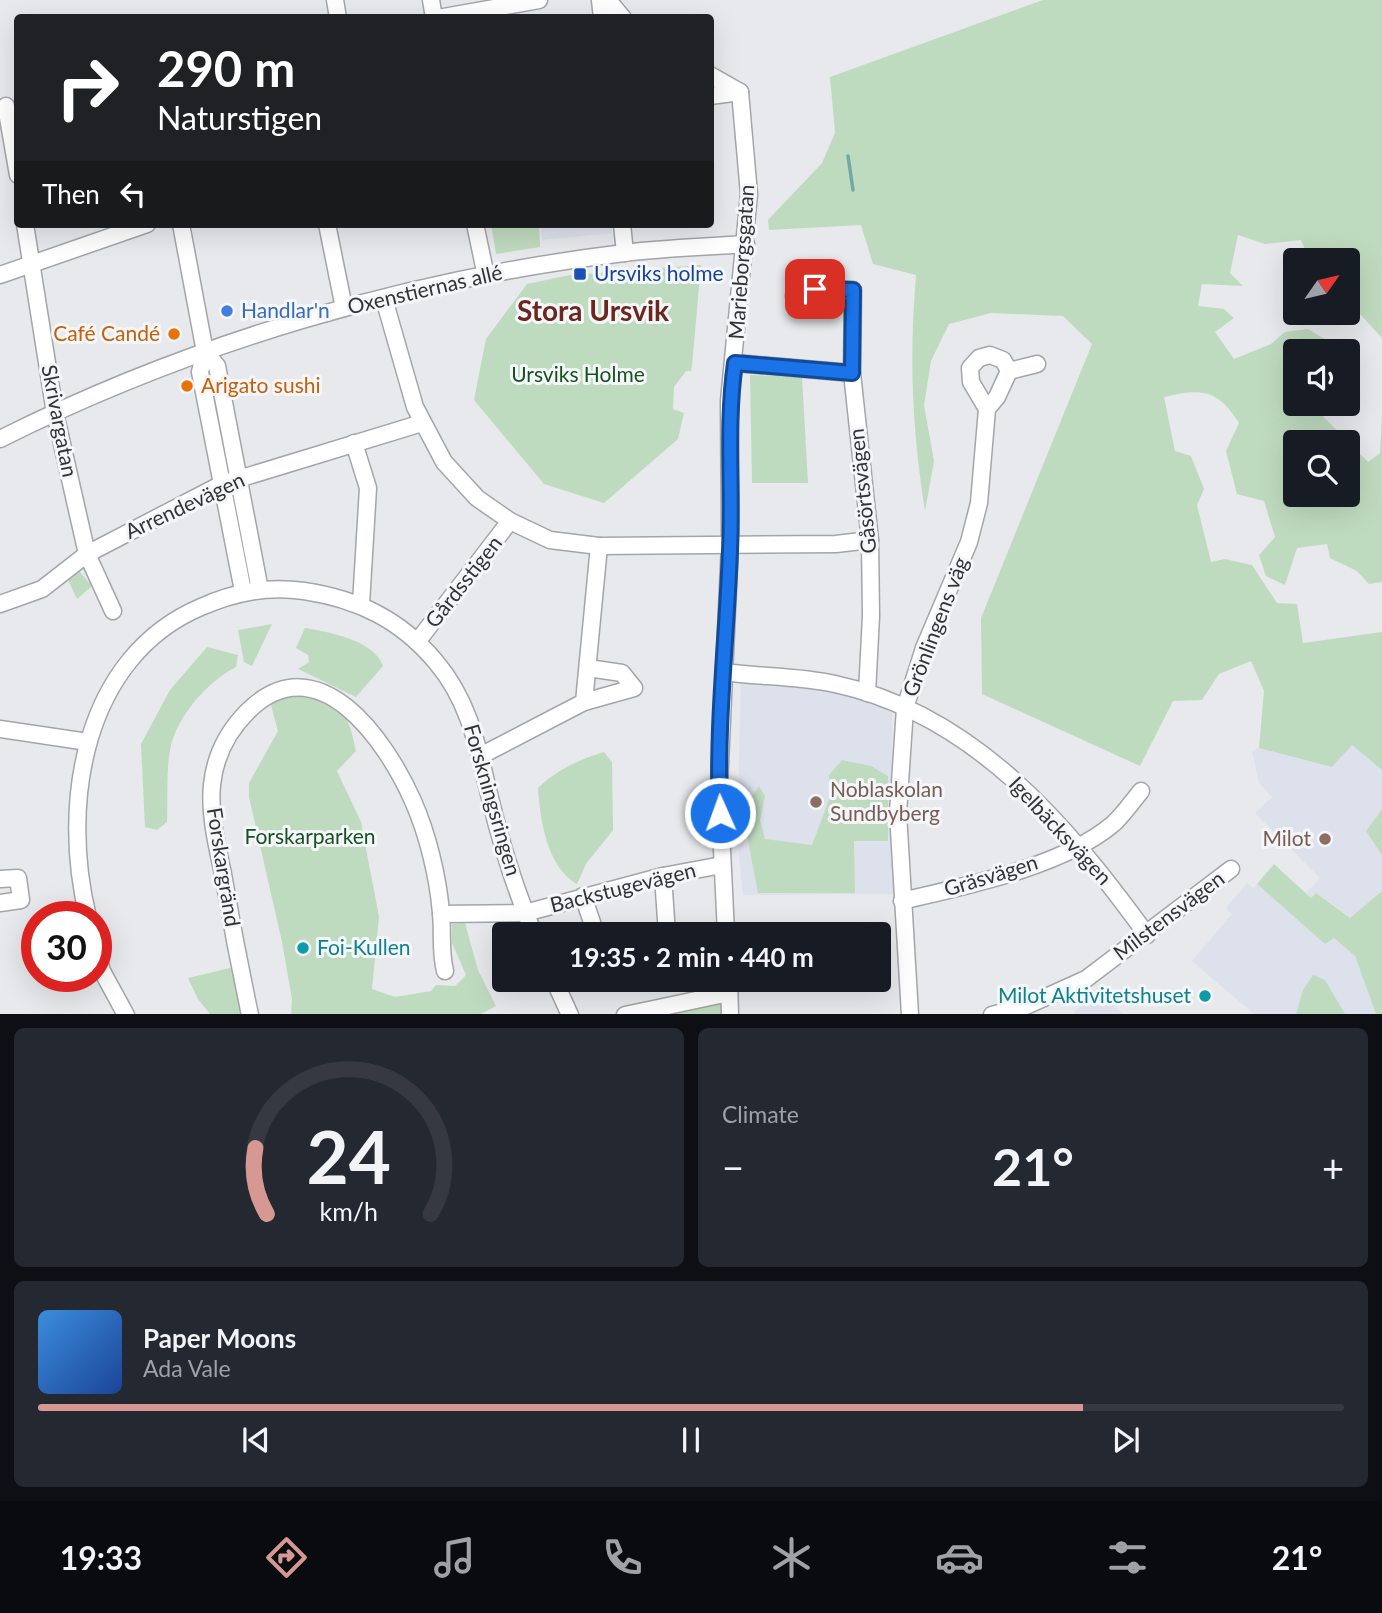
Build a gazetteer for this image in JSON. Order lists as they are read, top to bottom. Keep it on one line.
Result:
{"streets":{"street":["Marieborgsgatan","Oxenstiernas allé","Skrivargatan","Gåsörtsvägen","Arrendevägen","Gårdsstigen","Grönlingens väg","Forskningsringen","Igelbäcksvägen","Forskargränd","Gräsvägen","Backstugevägen","Milstensvägen"]},"crossings":[["Marieborgsgatan","Oxenstiernas allé"],["Marieborgsgatan","Igelbäcksvägen"],["Marieborgsgatan","Backstugevägen"],["Oxenstiernas allé","Skrivargatan"],["Skrivargatan","Arrendevägen"],["Gåsörtsvägen","Igelbäcksvägen"],["Gårdsstigen","Forskningsringen"],["Grönlingens väg","Igelbäcksvägen"],["Grönlingens väg","Gräsvägen"],["Forskningsringen","Backstugevägen"],["Igelbäcksvägen","Gräsvägen"],["Igelbäcksvägen","Milstensvägen"],["Forskargränd","Backstugevägen"]],"districts":["Stora Ursvik"],"parks":["Ursviks Holme","Forskarparken"],"places":{"transit":["Ursviks holme"],"other":["Handlar'n","Café Candé","Arigato sushi","Noblaskolan Sundbyberg","Milot","Foi-Kullen","Milot Aktivitetshuset"]},"north":"top right","page":{"turn":["290 m","Naturstigen"],"then":"Then","limit":"30","trip":"19:35 · 2 min · 440 m","tile":"Climate","heat":["−","21°","+"],"song":["Paper Moons","Ada Vale"],"tabs":["19:33","21°"],"gauge":["24","km/h"]}}
